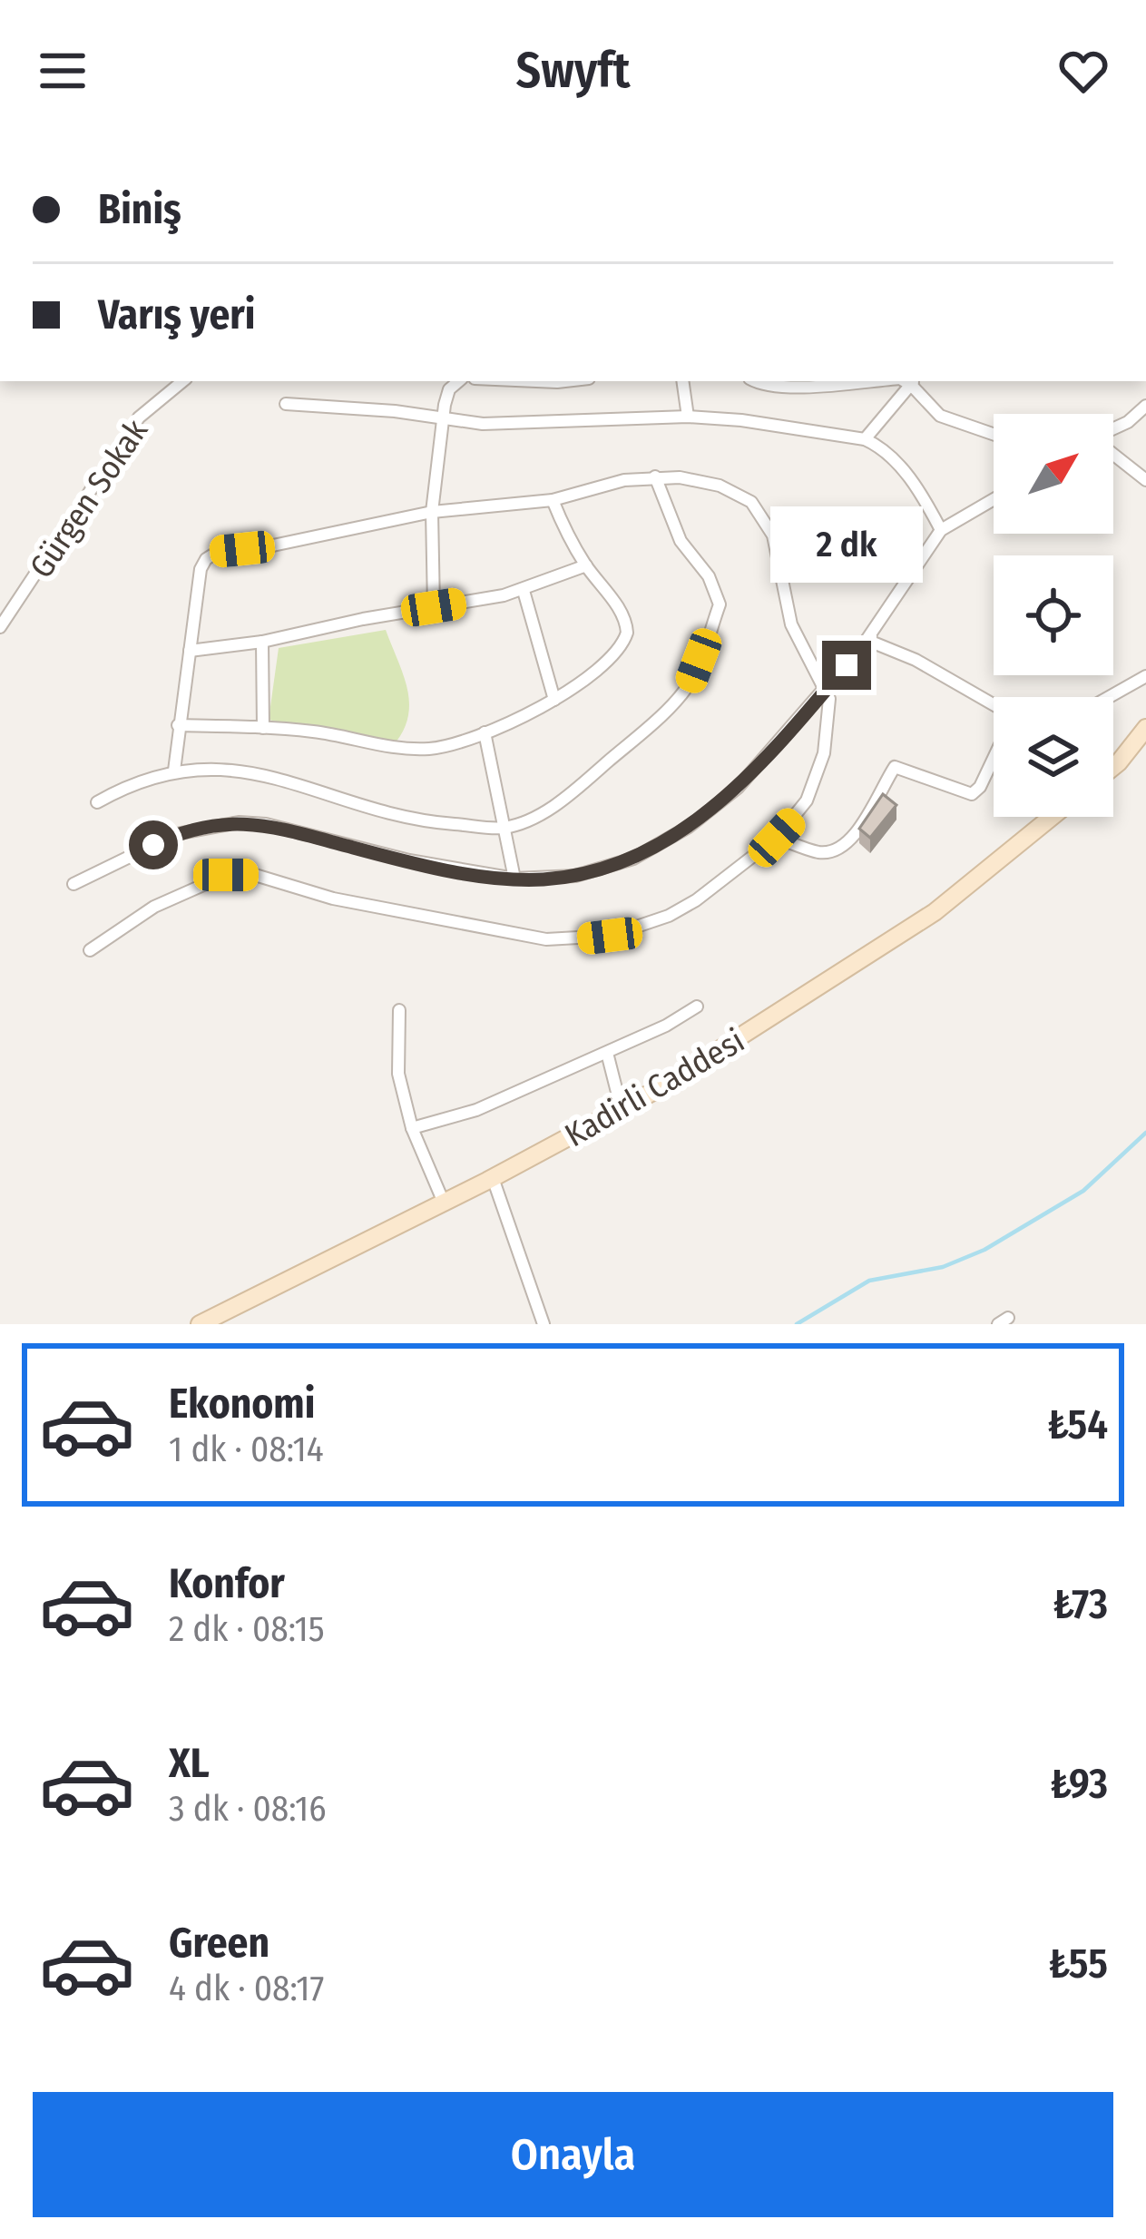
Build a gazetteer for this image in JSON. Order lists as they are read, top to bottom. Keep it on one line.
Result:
{"streets":{"main road":["Kadirli Caddesi"],"street":["Gürgen Sokak"]},"north":"top right","page":{"header":"Swyft","banner":["Biniş","Varış yeri"],"bubble":"2 dk","list":[{"name":"Ekonomi","note":"1 dk · 08:14","value":"₺54"},{"name":"Konfor","note":"2 dk · 08:15","value":"₺73"},{"name":"XL","note":"3 dk · 08:16","value":"₺93"},{"name":"Green","note":"4 dk · 08:17","value":"₺55"}],"buttons":"Onayla"}}
